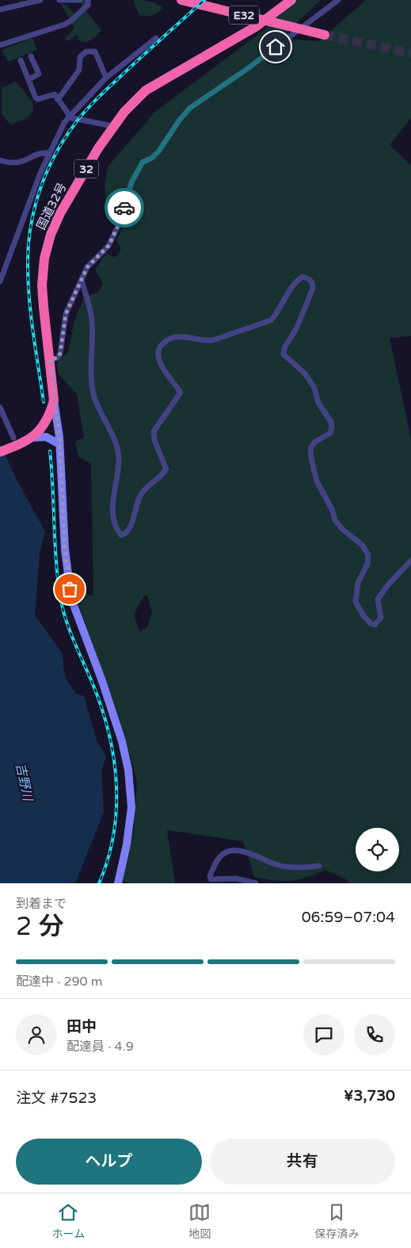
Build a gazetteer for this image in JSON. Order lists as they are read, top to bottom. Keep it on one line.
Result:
{"streets":{"highway":["E32","32","国道32号"]},"water":["吉野川"],"page":{"heading":["2 分","到着まで","06:59–07:04"],"panel":["田中","配達員 · 4.9","注文 #7523","¥3,730"],"bar":"配達中 · 290 m","buttons":["ヘルプ","共有"],"tabs":["ホーム","地図","保存済み"]}}
